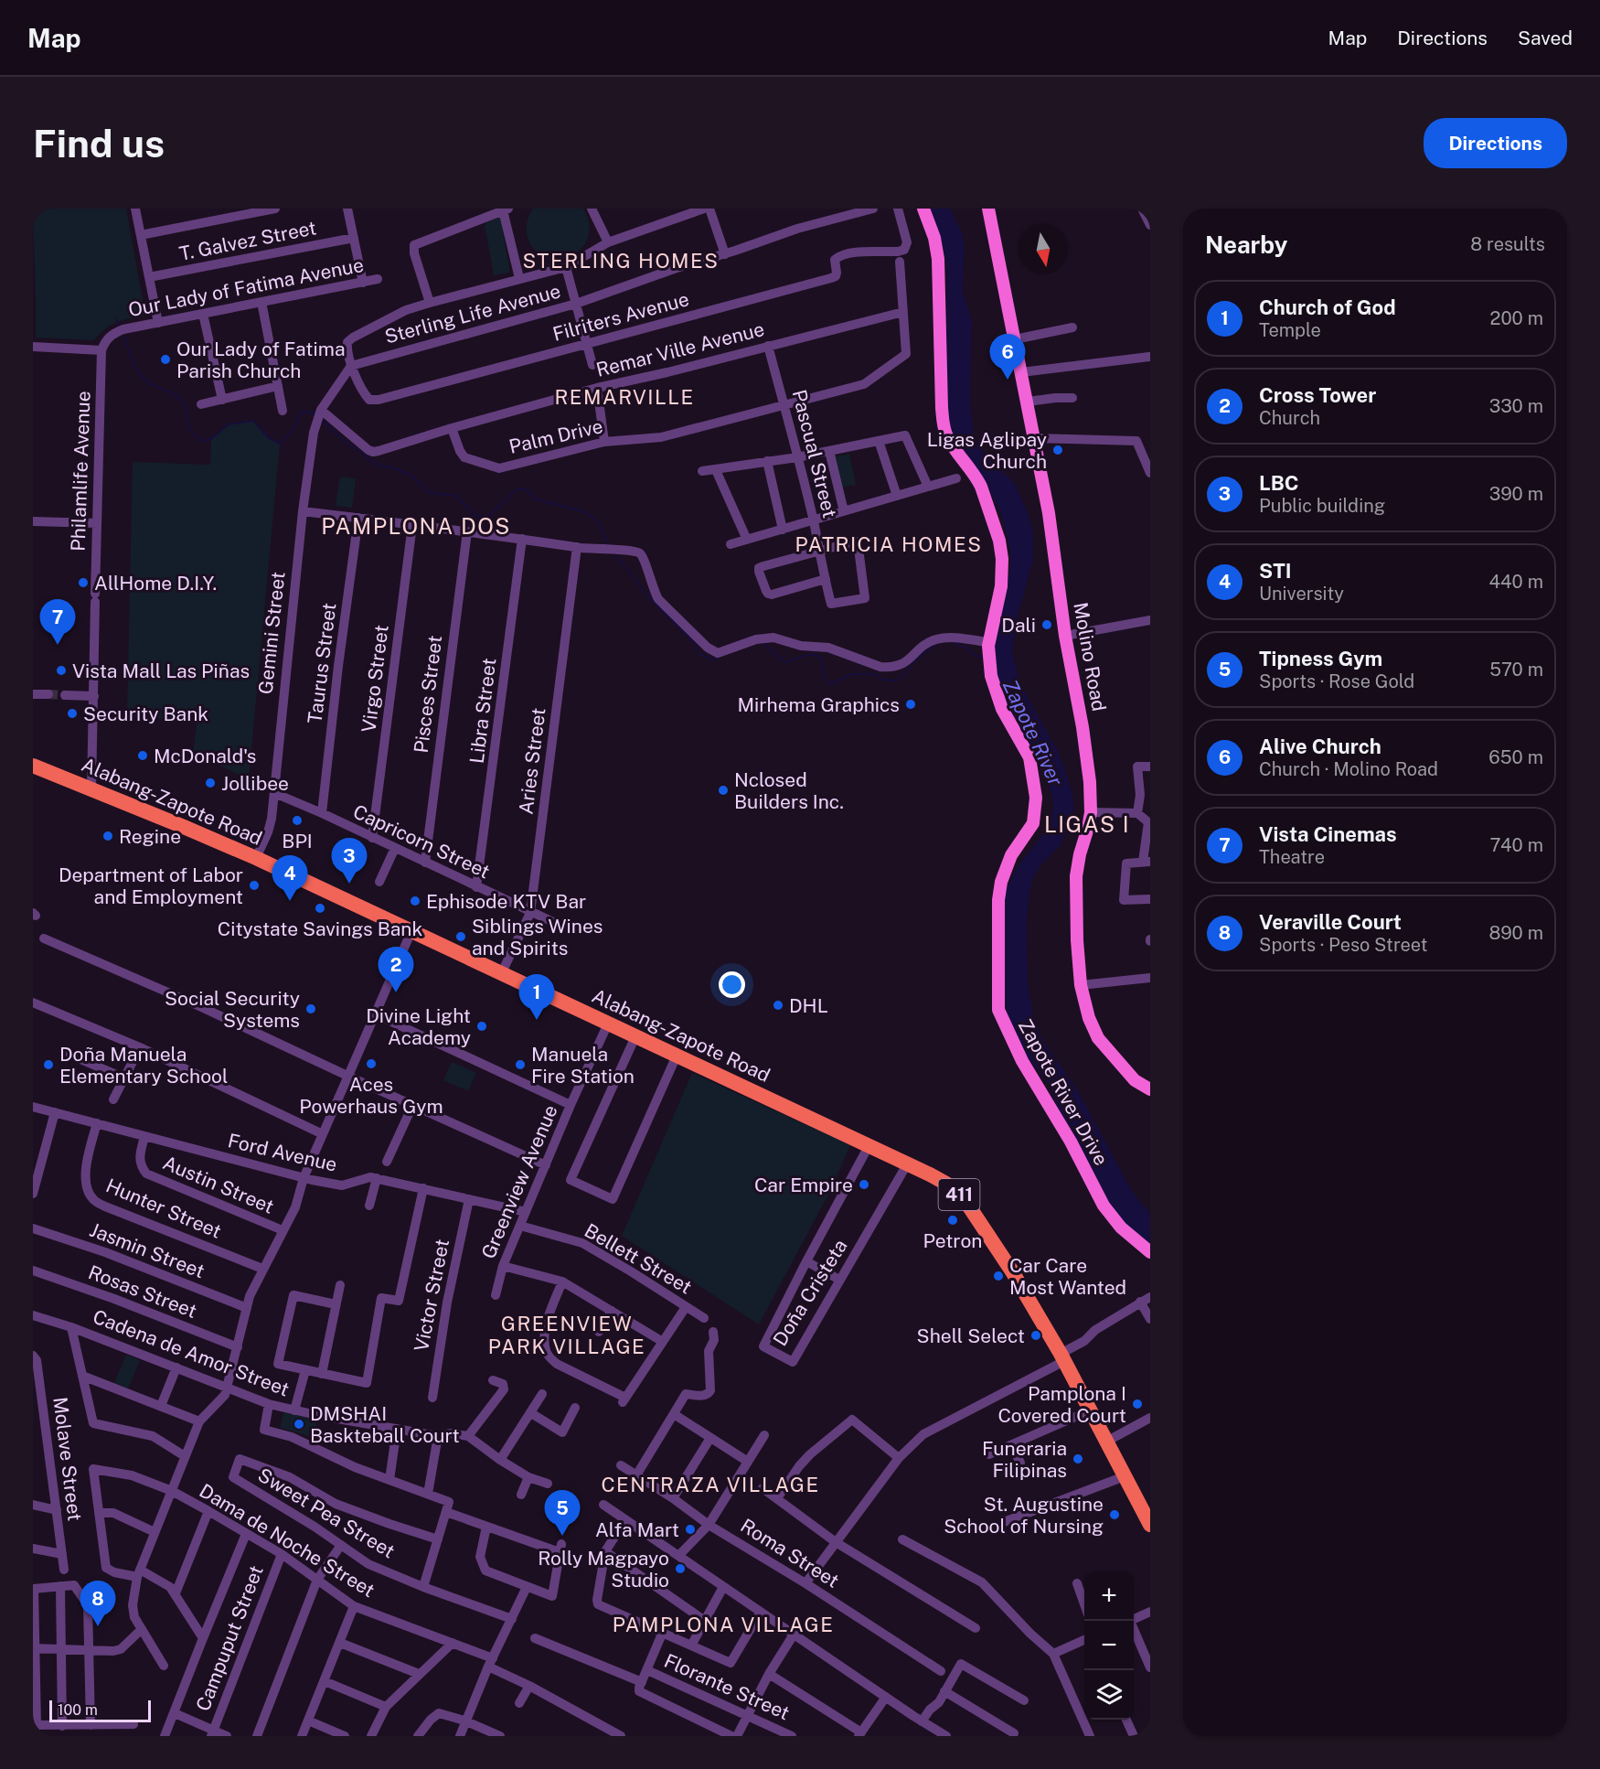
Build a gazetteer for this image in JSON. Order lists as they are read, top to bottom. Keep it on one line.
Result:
{"streets":{"highway":["Alabang-Zapote Road","411"],"main road":["Molino Road","Zapote River Drive"],"street":["T. Galvez Street","Our Lady of Fatima Avenue","Sterling Life Avenue","Filriters Avenue","Remar Ville Avenue","Palm Drive","Pascual Street","Philamlife Avenue","Gemini Street","Taurus Street","Virgo Street","Pisces Street","Libra Street","Aries Street","Capricorn Street","Ford Avenue","Greenview Avenue","Austin Street","Hunter Street","Jasmin Street","Bellett Street","Rosas Street","Doña Cristeta","Victor Street","Cadena de Amor Street","Molave Street","Sweet Pea Street","Dama de Noche Street","Roma Street","Campuput Street","Florante Street"]},"crossings":[["Our Lady of Fatima Avenue","Philamlife Avenue"],["Sterling Life Avenue","Filriters Avenue"],["Remar Ville Avenue","Palm Drive"],["Remar Ville Avenue","Pascual Street"],["Remar Ville Avenue","Gemini Street"],["Palm Drive","Pascual Street"],["Philamlife Avenue","Alabang-Zapote Road"],["Gemini Street","Alabang-Zapote Road"],["Gemini Street","Capricorn Street"],["Taurus Street","Capricorn Street"],["Virgo Street","Capricorn Street"],["Pisces Street","Capricorn Street"],["Libra Street","Capricorn Street"],["Aries Street","Alabang-Zapote Road"],["Aries Street","Capricorn Street"],["Alabang-Zapote Road","Greenview Avenue"],["Alabang-Zapote Road","Doña Cristeta"],["Ford Avenue","Greenview Avenue"],["Ford Avenue","Austin Street"],["Ford Avenue","Hunter Street"],["Ford Avenue","Victor Street"],["Greenview Avenue","Bellett Street"],["Dama de Noche Street","Campuput Street"]],"districts":["STERLING HOMES","REMARVILLE","PAMPLONA DOS","PATRICIA HOMES","LIGAS I","GREENVIEW PARK VILLAGE","CENTRAZA VILLAGE","PAMPLONA VILLAGE"],"water":["Zapote River"],"places":["Our Lady of Fatima Parish Church","Ligas Aglipay Church","AllHome D.I.Y.","Dali","Vista Mall Las Piñas","Mirhema Graphics","Security Bank","McDonald's","Jollibee","Nclosed Builders Inc.","BPI","Regine","Department of Labor and Employment","Ephisode KTV Bar","Citystate Savings Bank","Siblings Wines and Spirits","DHL","Social Security Systems","Divine Light Academy","Aces Powerhaus Gym","Doña Manuela Elementary School","Manuela Fire Station","Car Empire","Petron","Car Care Most Wanted","Shell Select","Pamplona I Covered Court","DMSHAI Baskteball Court","Funeraria Filipinas","St. Augustine School of Nursing","Alfa Mart","Rolly Magpayo Studio"],"scale_bar":"100 m","north":"bottom","page":{"header":"Map","nav":["Map","Directions","Saved"],"buttons":"Directions","title":"Find us","heading":["Nearby","8 results"],"list":[{"mark":"1","name":"Church of God","note":"Temple","value":"200 m"},{"mark":"2","name":"Cross Tower","note":"Church","value":"330 m"},{"mark":"3","name":"LBC","note":"Public building","value":"390 m"},{"mark":"4","name":"STI","note":"University","value":"440 m"},{"mark":"5","name":"Tipness Gym","note":"Sports · Rose Gold","value":"570 m"},{"mark":"6","name":"Alive Church","note":"Church · Molino Road","value":"650 m"},{"mark":"7","name":"Vista Cinemas","note":"Theatre","value":"740 m"},{"mark":"8","name":"Veraville Court","note":"Sports · Peso Street","value":"890 m"}],"pins":["6","7","3","4","2","1","5","8"],"map_buttons":["+","−"],"scale":"100 m"}}
